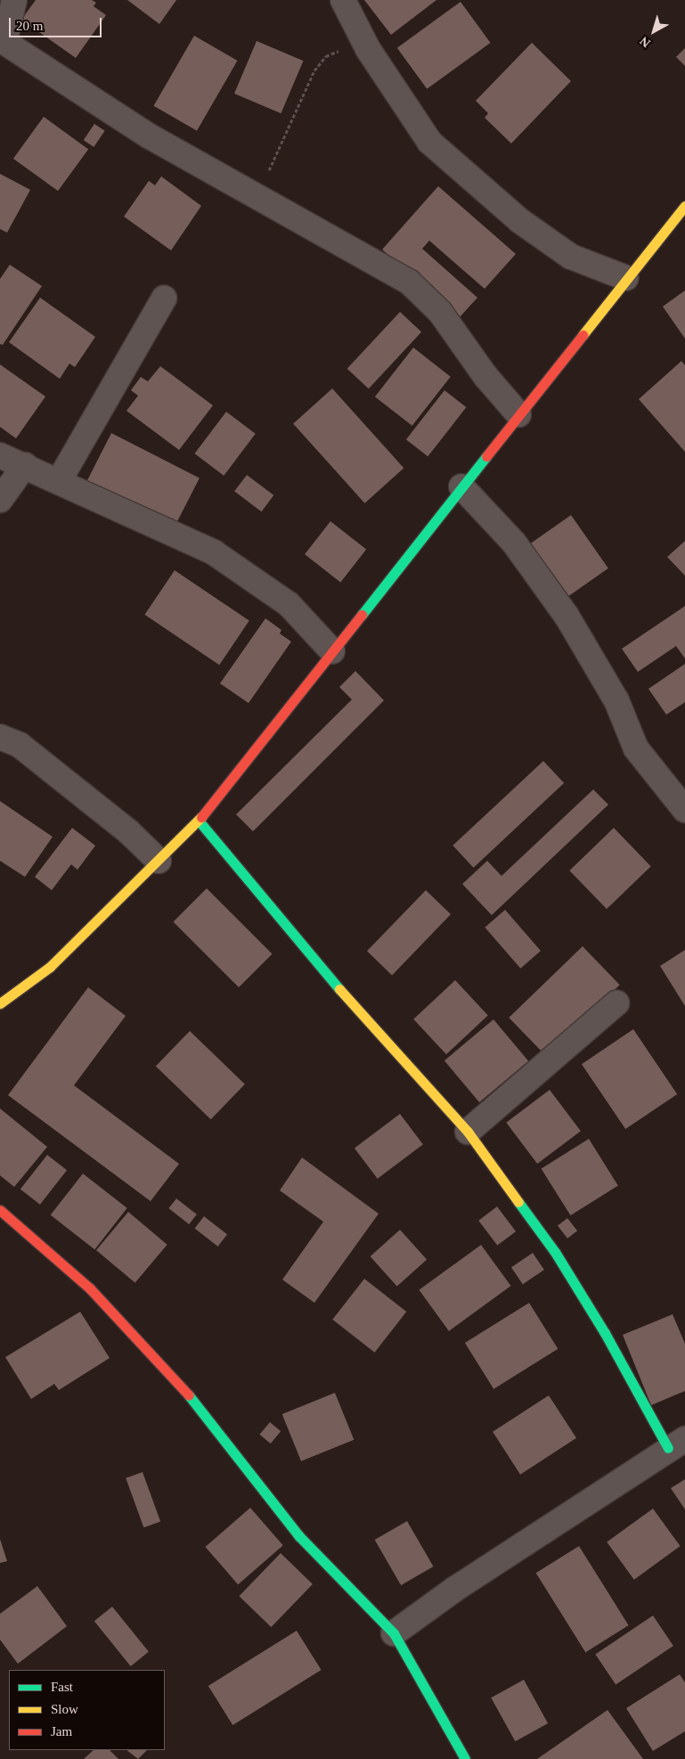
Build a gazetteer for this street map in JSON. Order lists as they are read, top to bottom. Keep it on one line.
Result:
{"legend":["Fast","Slow","Jam"],"scale_bar":"20 m","north":"bottom left"}
